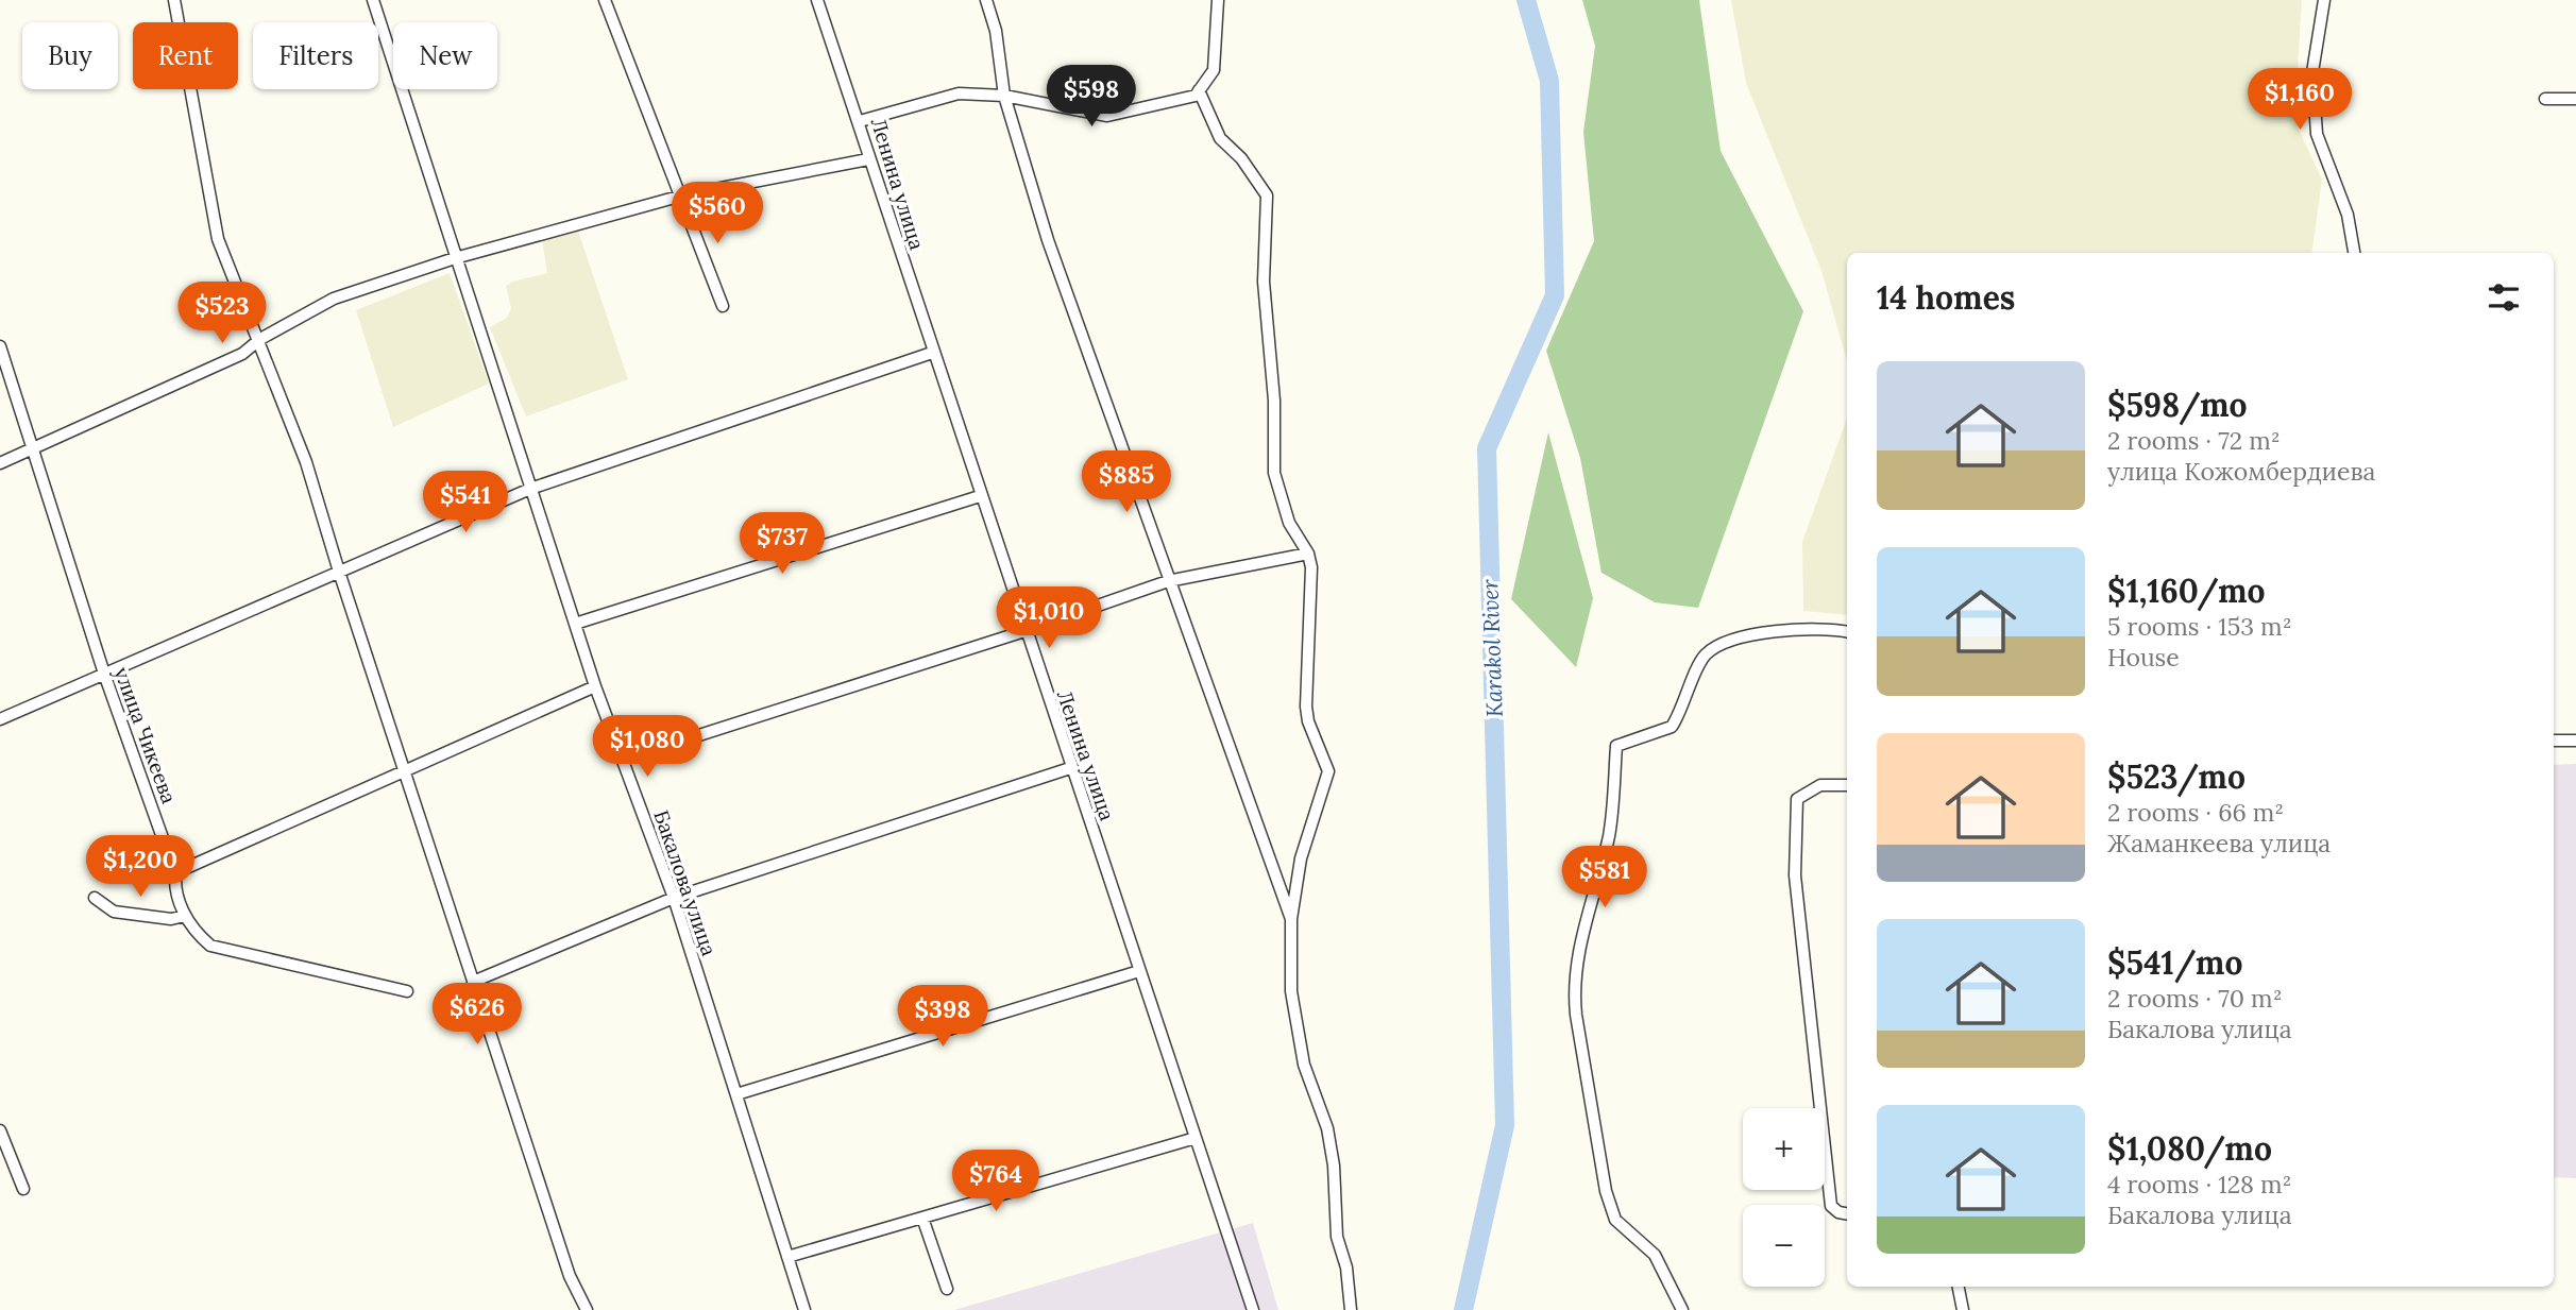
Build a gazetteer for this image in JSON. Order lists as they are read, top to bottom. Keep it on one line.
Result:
{"streets":{"street":["Ленина улица","улица Чикеева","Бакалова улица"]},"water":["Karakol River"],"page":{"chip":["Buy","Rent","Filters","New"],"price":["$598","$1,160","$560","$523","$885","$541","$737","$1,010","$1,080","$1,200","$581","$626","$398","$764"],"heading":"14 homes","list":[{"name":"$598/mo","note":"2 rooms · 72 m² · улица Кожомбердиева"},{"name":"$1,160/mo","note":"5 rooms · 153 m² · House"},{"name":"$523/mo","note":"2 rooms · 66 m² · Жаманкеева улица"},{"name":"$541/mo","note":"2 rooms · 70 m² · Бакалова улица"},{"name":"$1,080/mo","note":"4 rooms · 128 m² · Бакалова улица"}],"map_buttons":["+","−"]}}
